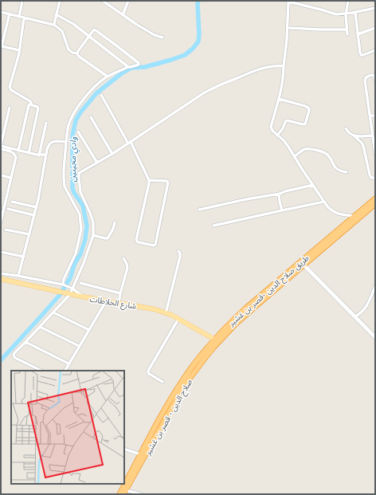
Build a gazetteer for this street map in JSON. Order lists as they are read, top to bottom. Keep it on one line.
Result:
{"streets":{"highway":["طريق صلاح الدين -قصر بن غشير","صلاح الدين - قصر بن غشير"],"main road":["شارع الخلاطات"]},"crossings":[["طريق صلاح الدين -قصر بن غشير","شارع الخلاطات"],["طريق صلاح الدين -قصر بن غشير","صلاح الدين - قصر بن غشير"],["شارع الخلاطات","صلاح الدين - قصر بن غشير"]],"water":["وادي مجينين"]}
